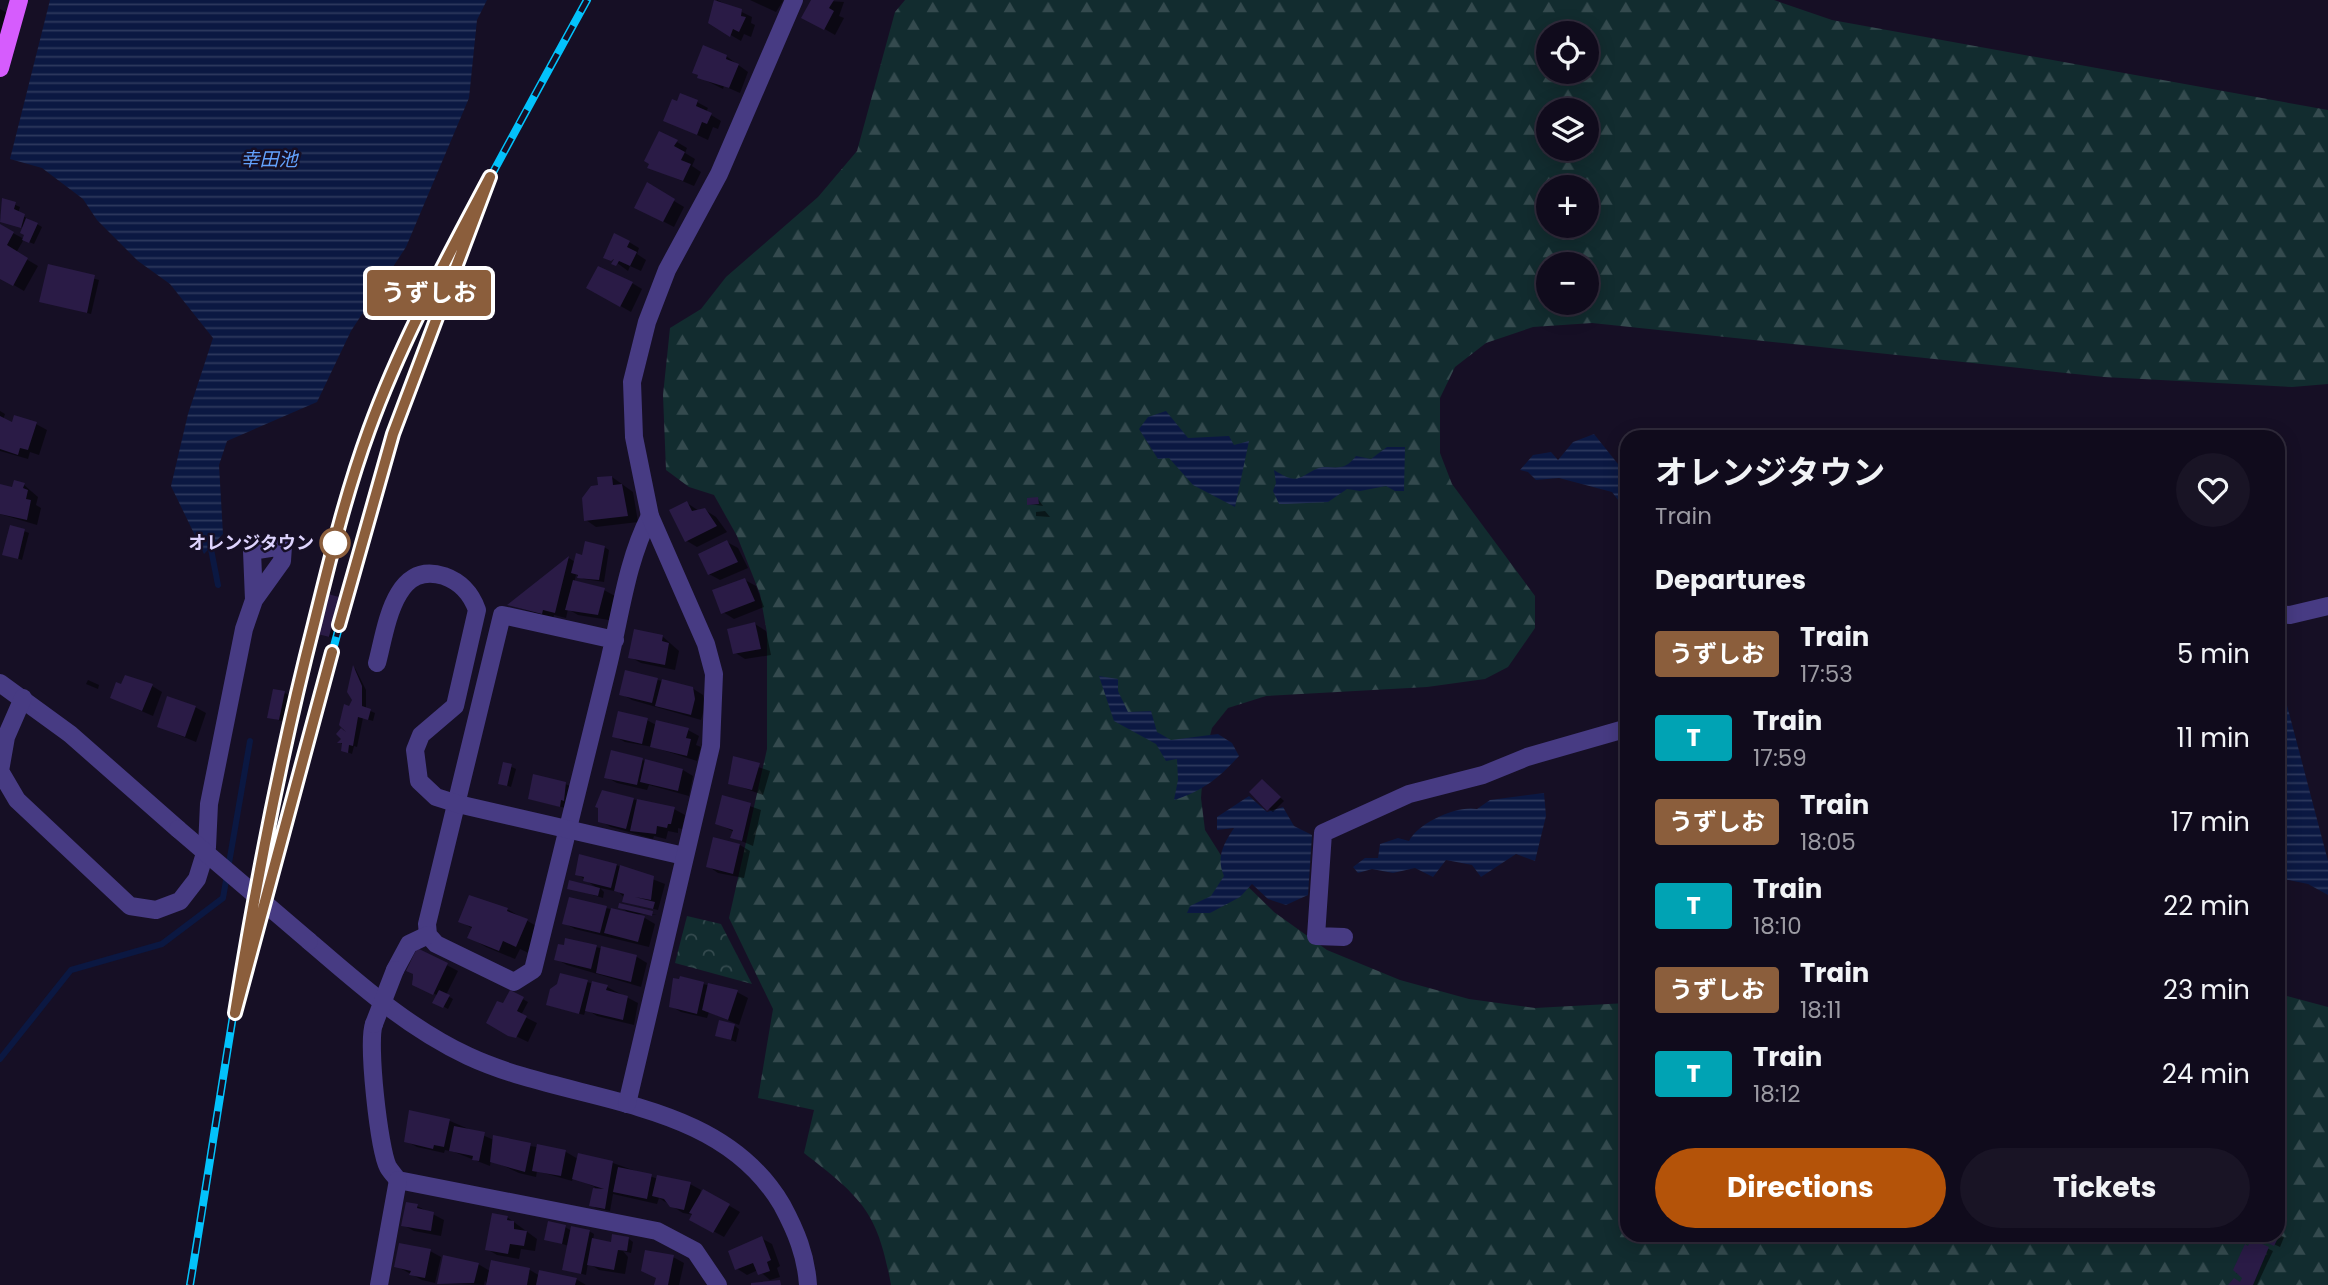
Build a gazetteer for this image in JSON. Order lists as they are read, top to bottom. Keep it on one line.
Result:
{"water":["幸田池"],"places":["オレンジタウン"],"page":{"on_map":"うずしお","map_buttons":["+","−"],"heading":[["オレンジタウン","Train"],"Departures"],"list":[{"mark":"うずしお","name":"Train","note":"17:53","value":"5 min"},{"mark":"T","name":"Train","note":"17:59","value":"11 min"},{"mark":"うずしお","name":"Train","note":"18:05","value":"17 min"},{"mark":"T","name":"Train","note":"18:10","value":"22 min"},{"mark":"うずしお","name":"Train","note":"18:11","value":"23 min"},{"mark":"T","name":"Train","note":"18:12","value":"24 min"}],"buttons":["Directions","Tickets"]}}
